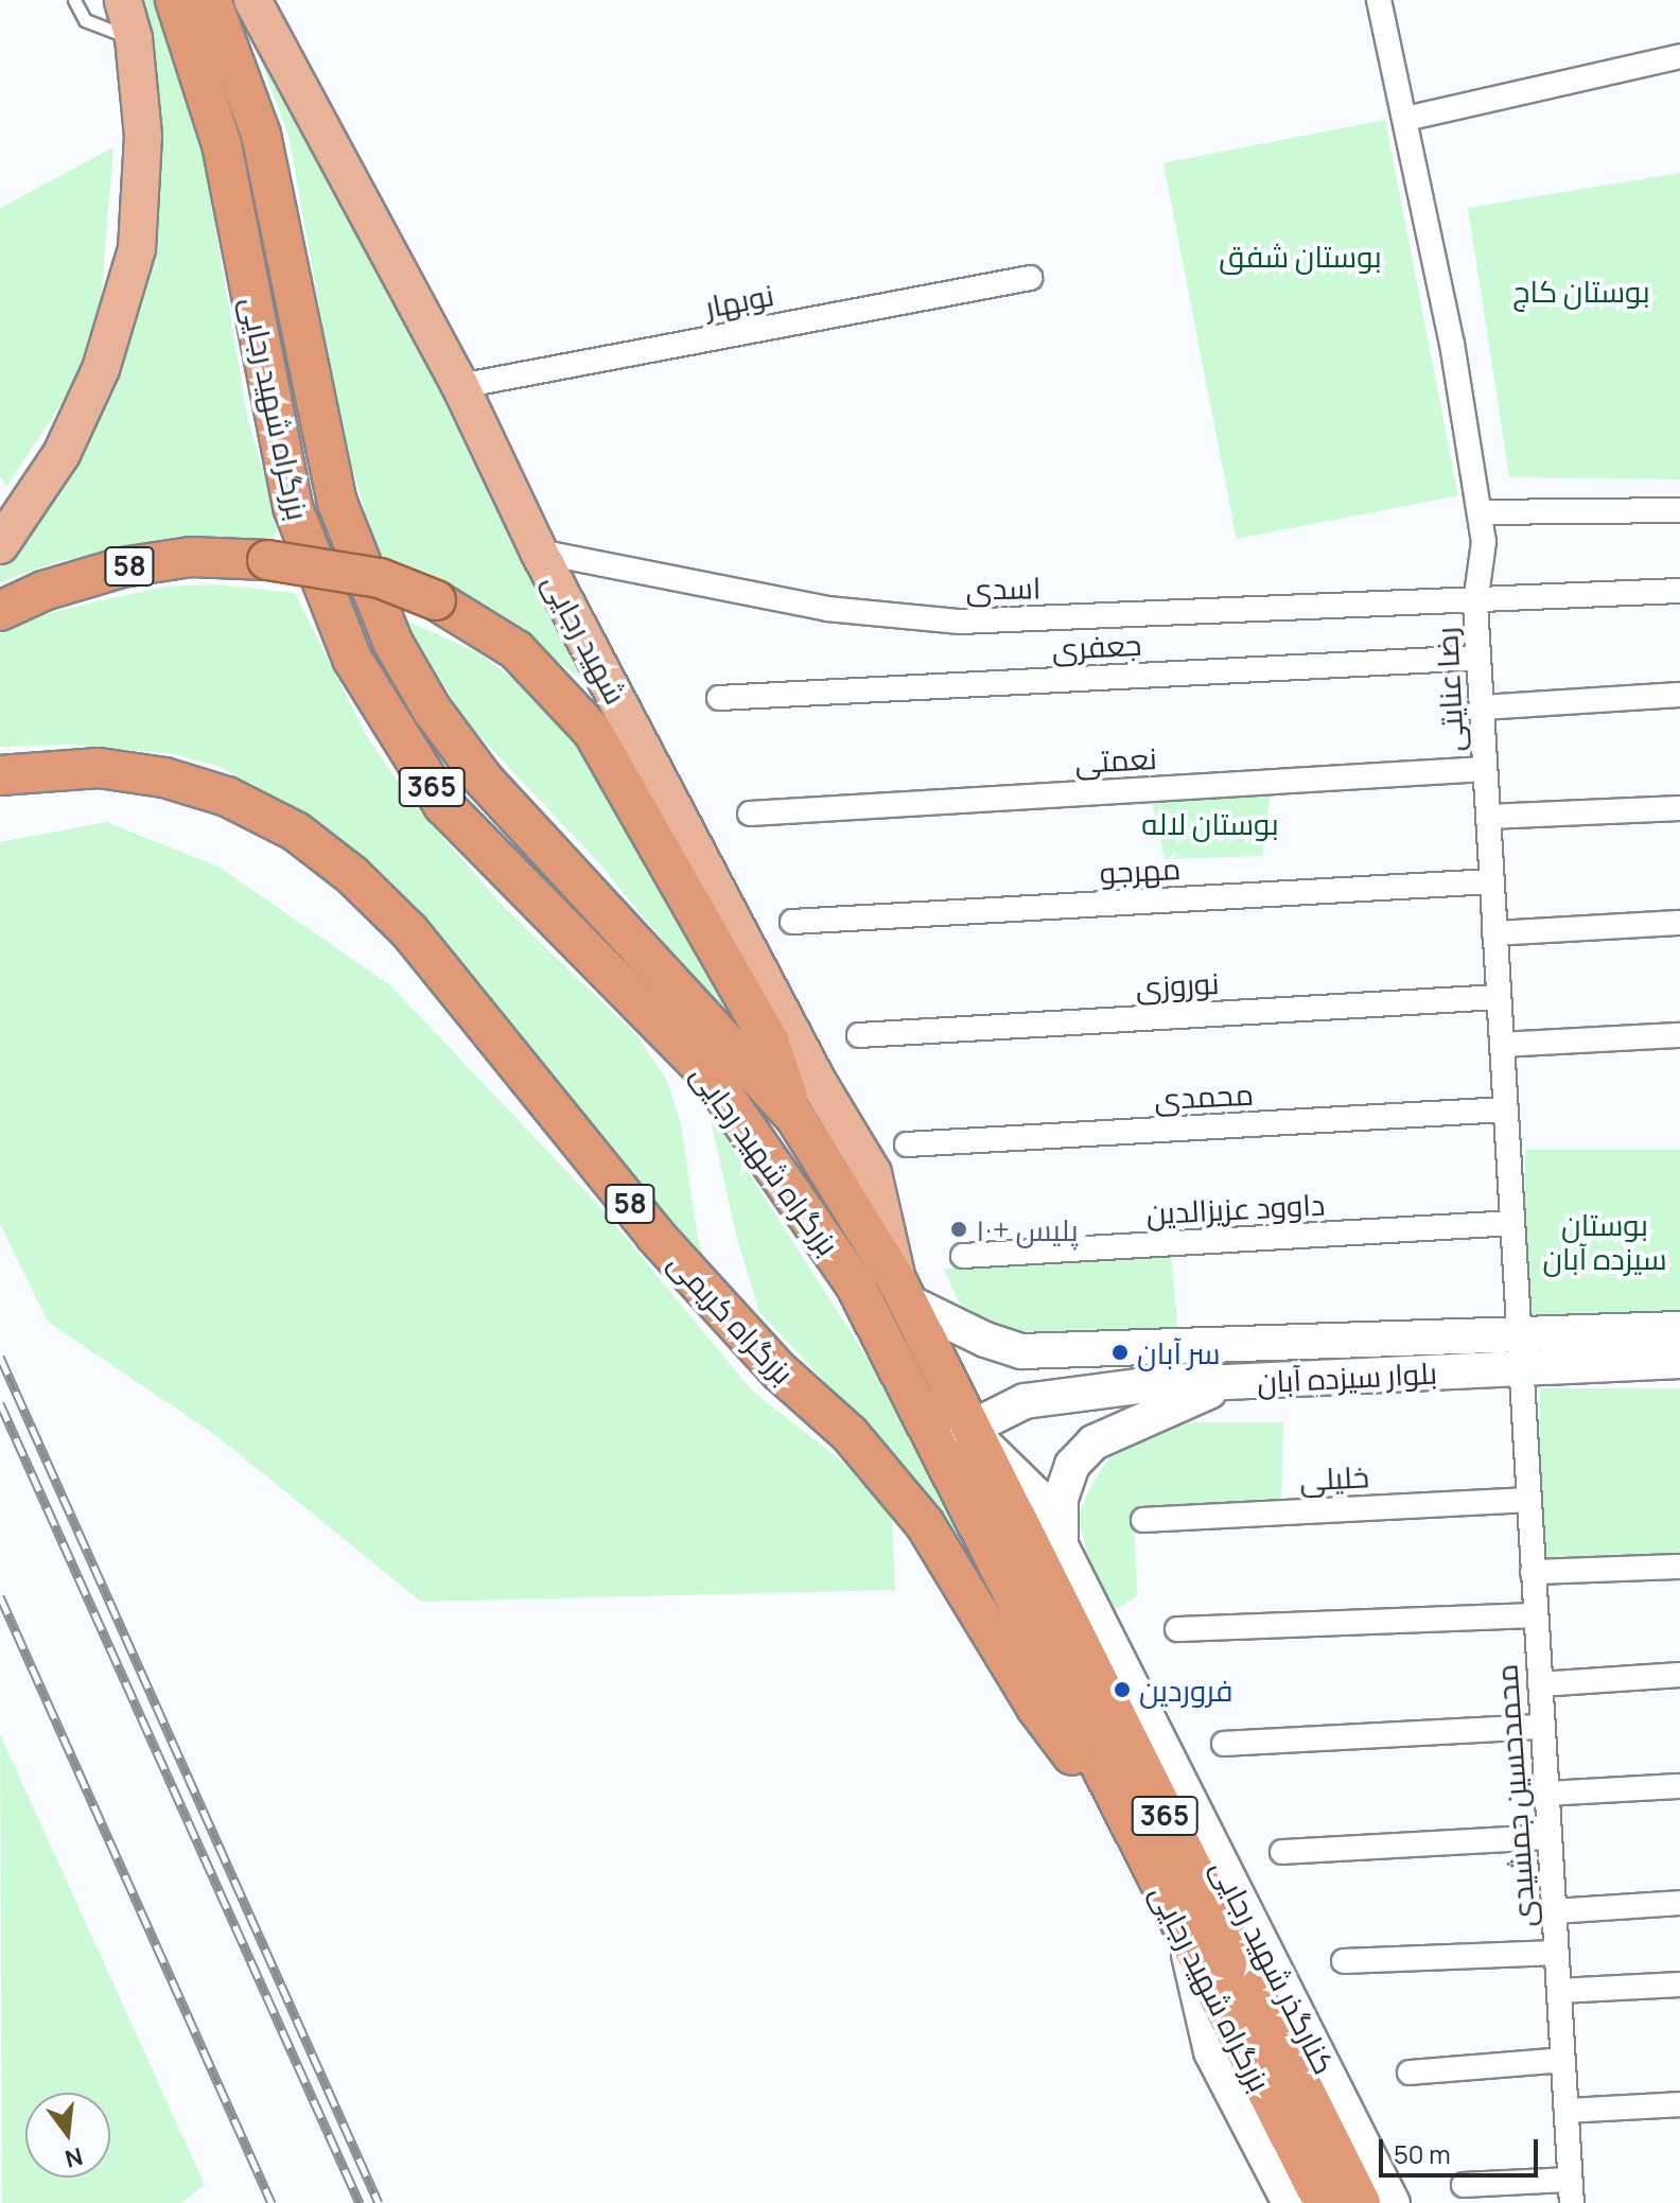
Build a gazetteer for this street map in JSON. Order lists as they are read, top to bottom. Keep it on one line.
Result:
{"streets":{"highway":["بزرگراه شهید رجایی","58","365","بزرگراه کریمی"],"main road":["شهید رجایی","بلوار سیزده آبان"],"street":["نوبهار","اسدی","جعفری","رضا عنایتی","نعمتی","مهرجو","نوروزی","محمدی","داوود عزیزالدین","خلیلی","محمدحسین جمشیدی","کنارگذر شهید رجایی"]},"crossings":[["نوبهار","شهید رجایی"],["بزرگراه شهید رجایی","58"],["بزرگراه شهید رجایی","شهید رجایی"],["بزرگراه شهید رجایی","بزرگراه کریمی"],["بزرگراه شهید رجایی","بلوار سیزده آبان"],["بزرگراه شهید رجایی","کنارگذر شهید رجایی"],["اسدی","شهید رجایی"],["اسدی","رضا عنایتی"],["شهید رجایی","بلوار سیزده آبان"],["جعفری","رضا عنایتی"],["رضا عنایتی","نعمتی"],["رضا عنایتی","مهرجو"],["رضا عنایتی","نوروزی"],["رضا عنایتی","محمدی"],["رضا عنایتی","داوود عزیزالدین"],["رضا عنایتی","بلوار سیزده آبان"],["رضا عنایتی","محمدحسین جمشیدی"],["بلوار سیزده آبان","محمدحسین جمشیدی"],["بلوار سیزده آبان","کنارگذر شهید رجایی"],["خلیلی","محمدحسین جمشیدی"]],"parks":["بوستان شفق","بوستان کاج","بوستان لاله","بوستان سیزده آبان"],"places":["پلیس +۱۰","سر آبان","فروردین"],"scale_bar":"50 m","north":"bottom"}
